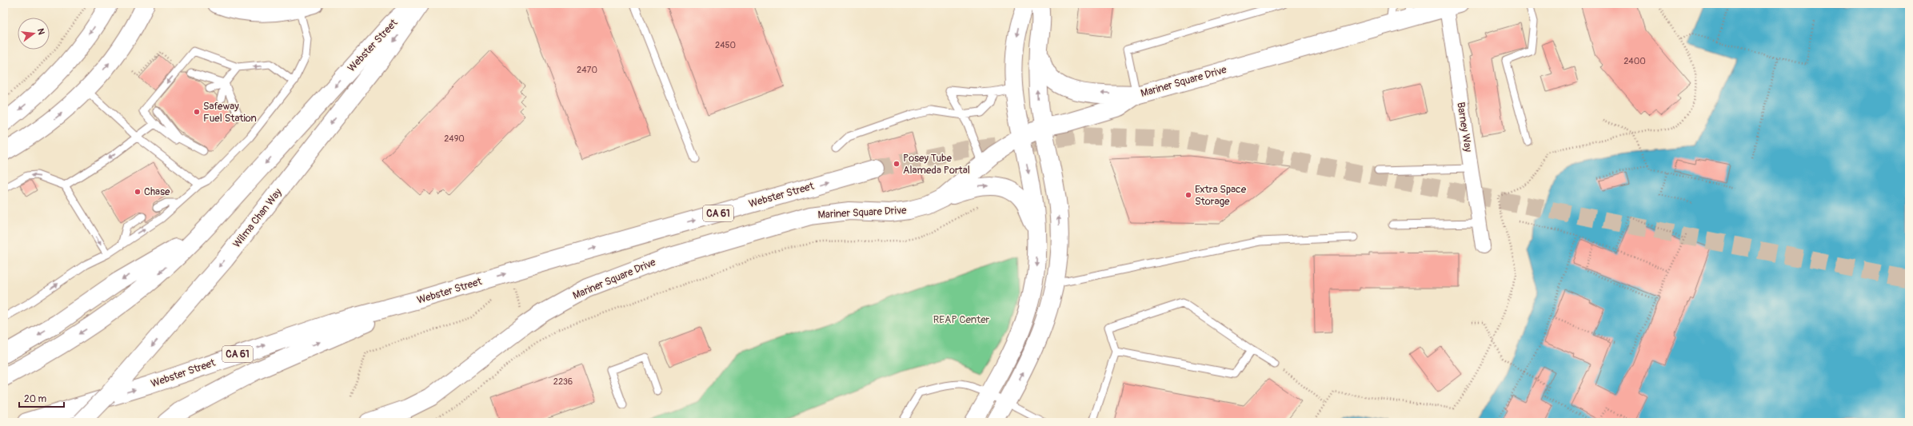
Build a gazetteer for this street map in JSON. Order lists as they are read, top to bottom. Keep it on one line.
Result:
{"streets":{"street":["Webster Street","Mariner Square Drive","Barney Way","CA 61","Wilma Chan Way"]},"crossings":[["Mariner Square Drive","Barney Way"]],"parks":["REAP Center"],"places":["Safeway Fuel Station","Posey Tube Alameda Portal","Chase","Extra Space Storage"],"house_numbers":["2450","2400","2470","2490","2236"],"scale_bar":"20 m","north":"right"}
